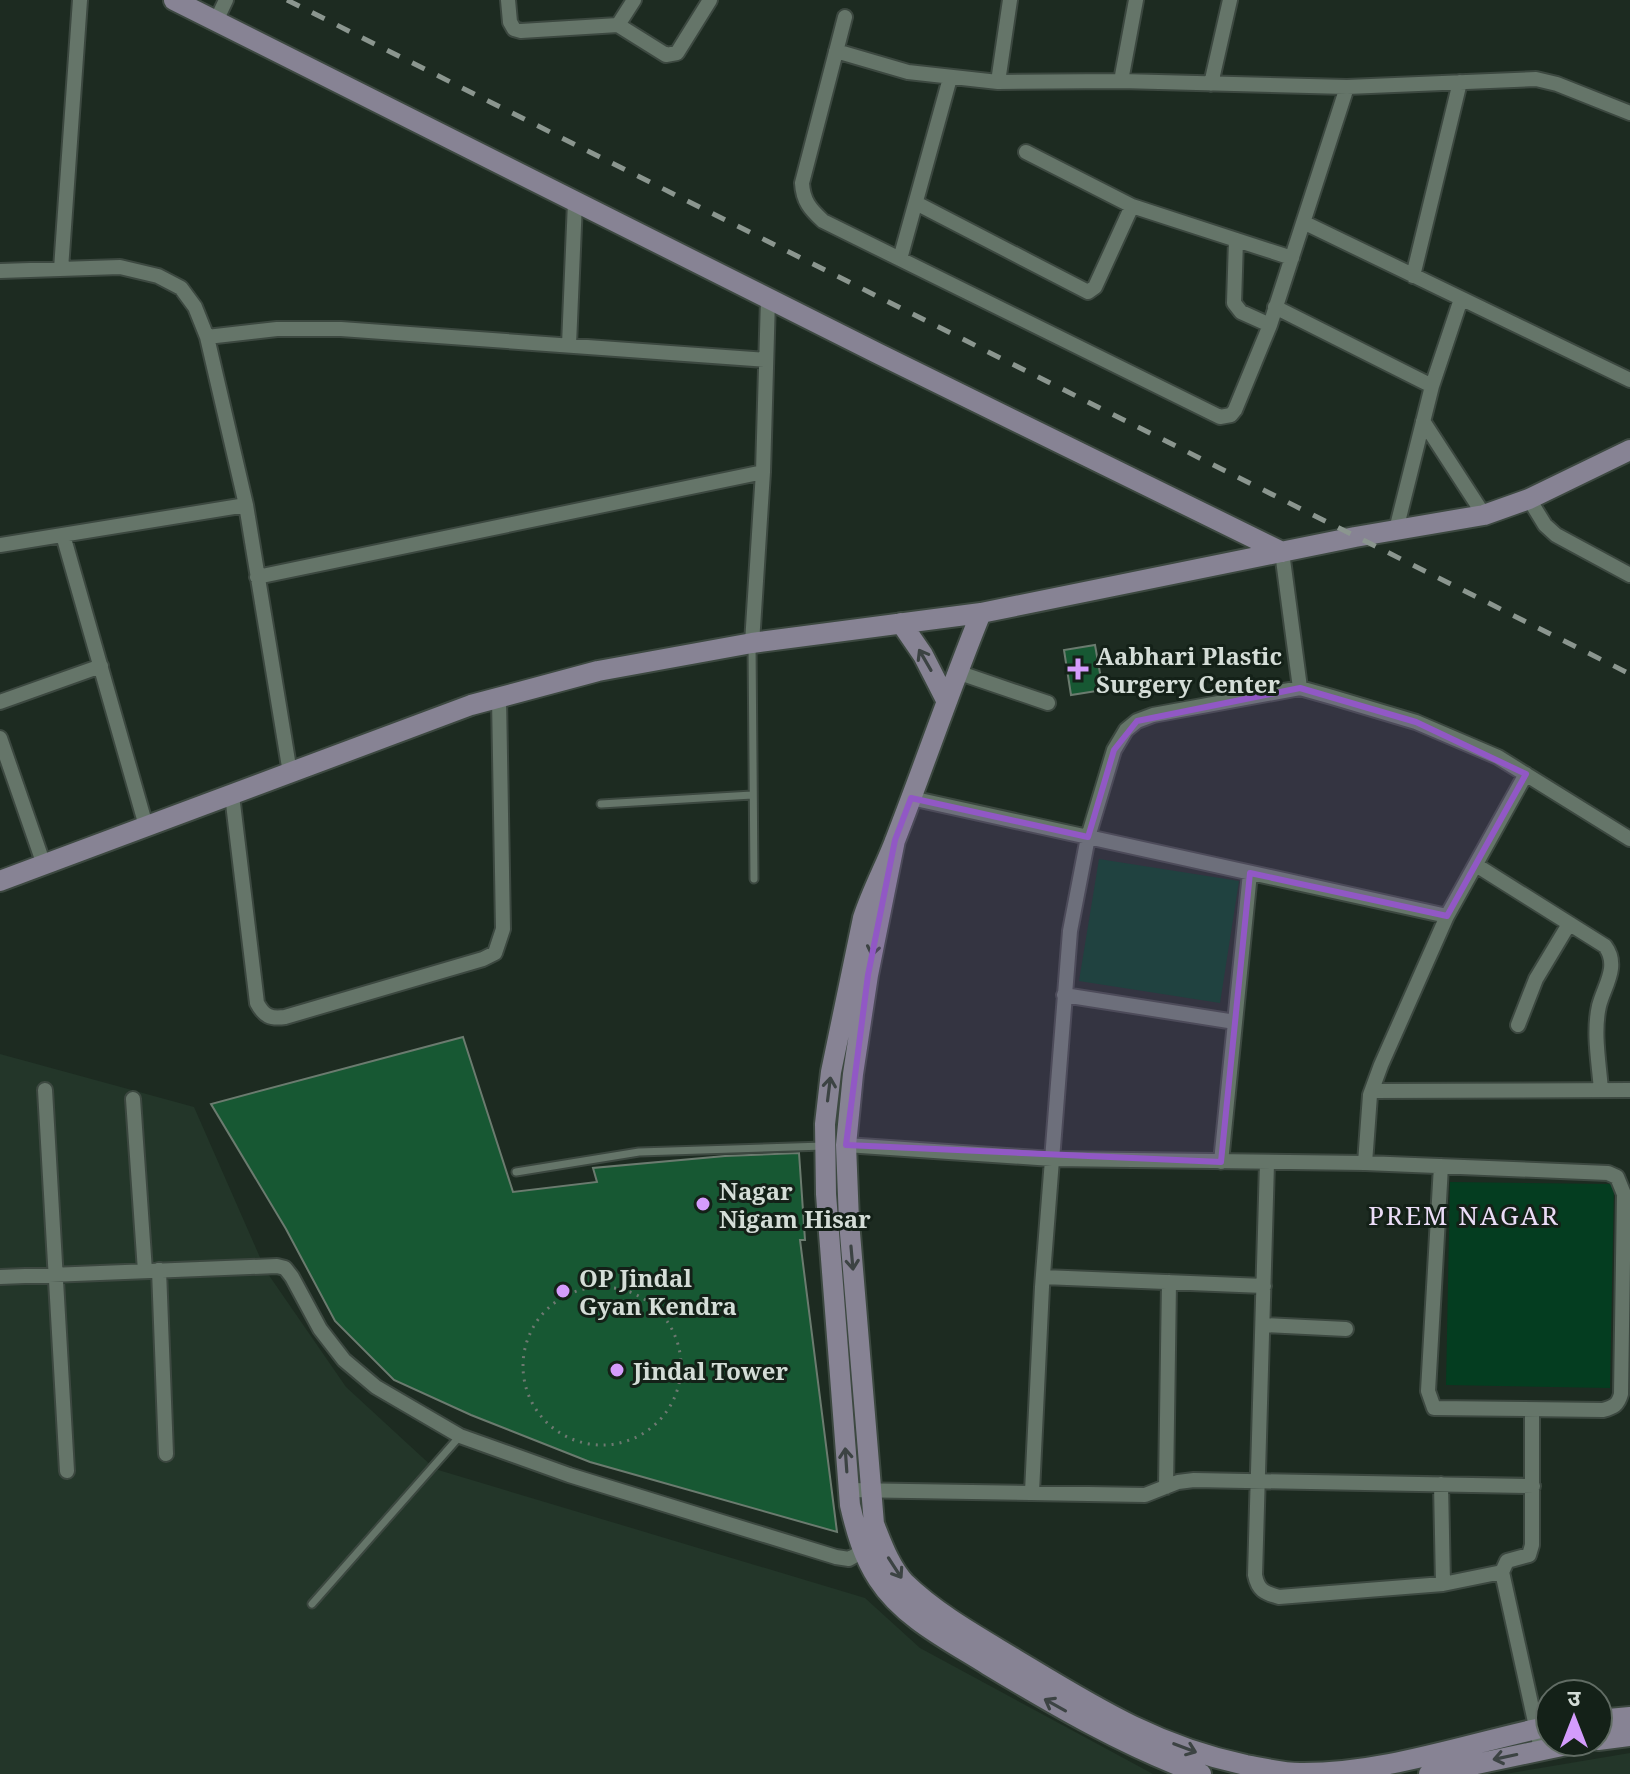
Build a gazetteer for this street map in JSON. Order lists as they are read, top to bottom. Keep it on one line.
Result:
{"districts":["PREM NAGAR"],"places":{"health":["Aabhari Plastic Surgery Center"],"other":["Nagar Nigam Hisar","OP Jindal Gyan Kendra","Jindal Tower"]},"north":"top"}
